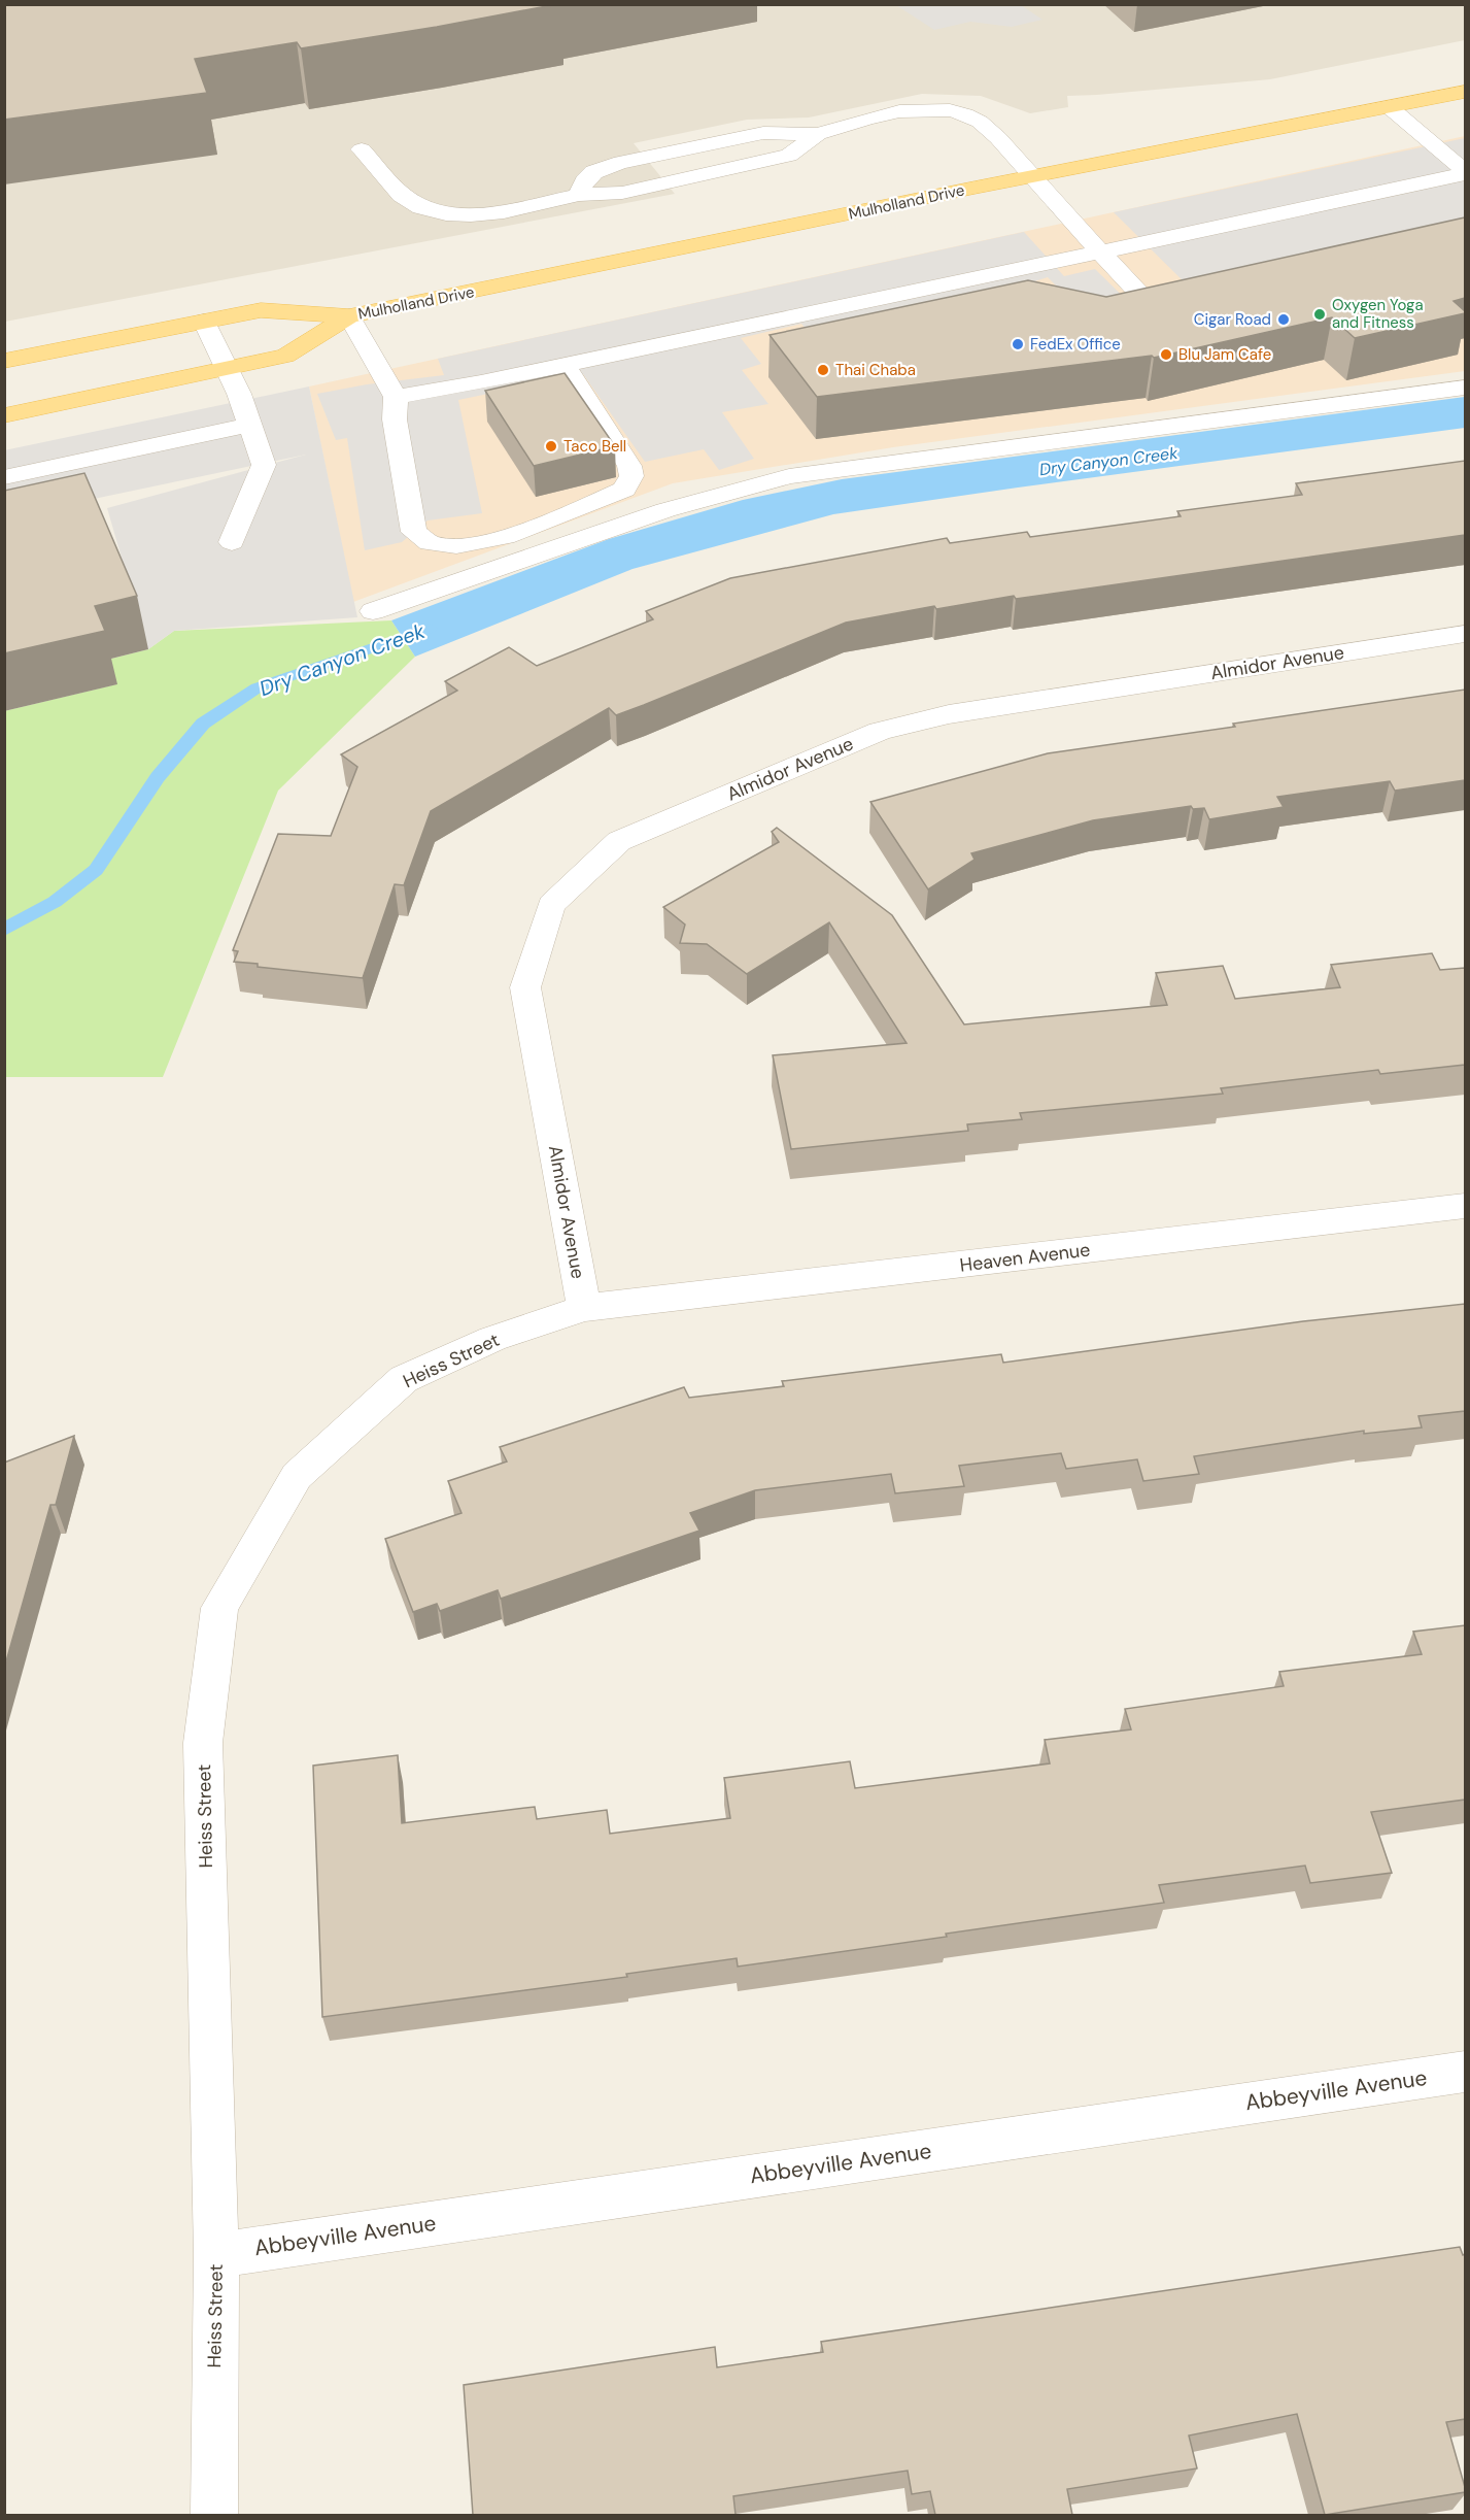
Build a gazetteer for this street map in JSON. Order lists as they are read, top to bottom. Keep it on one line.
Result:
{"streets":{"main road":["Mulholland Drive"],"street":["Almidor Avenue","Heaven Avenue","Heiss Street","Abbeyville Avenue"]},"crossings":[["Almidor Avenue","Heaven Avenue"],["Almidor Avenue","Heiss Street"],["Heaven Avenue","Heiss Street"],["Heiss Street","Abbeyville Avenue"]],"water":["Dry Canyon Creek"],"places":["Oxygen Yoga and Fitness","Cigar Road","FedEx Office","Blu Jam Cafe","Thai Chaba","Taco Bell"]}
